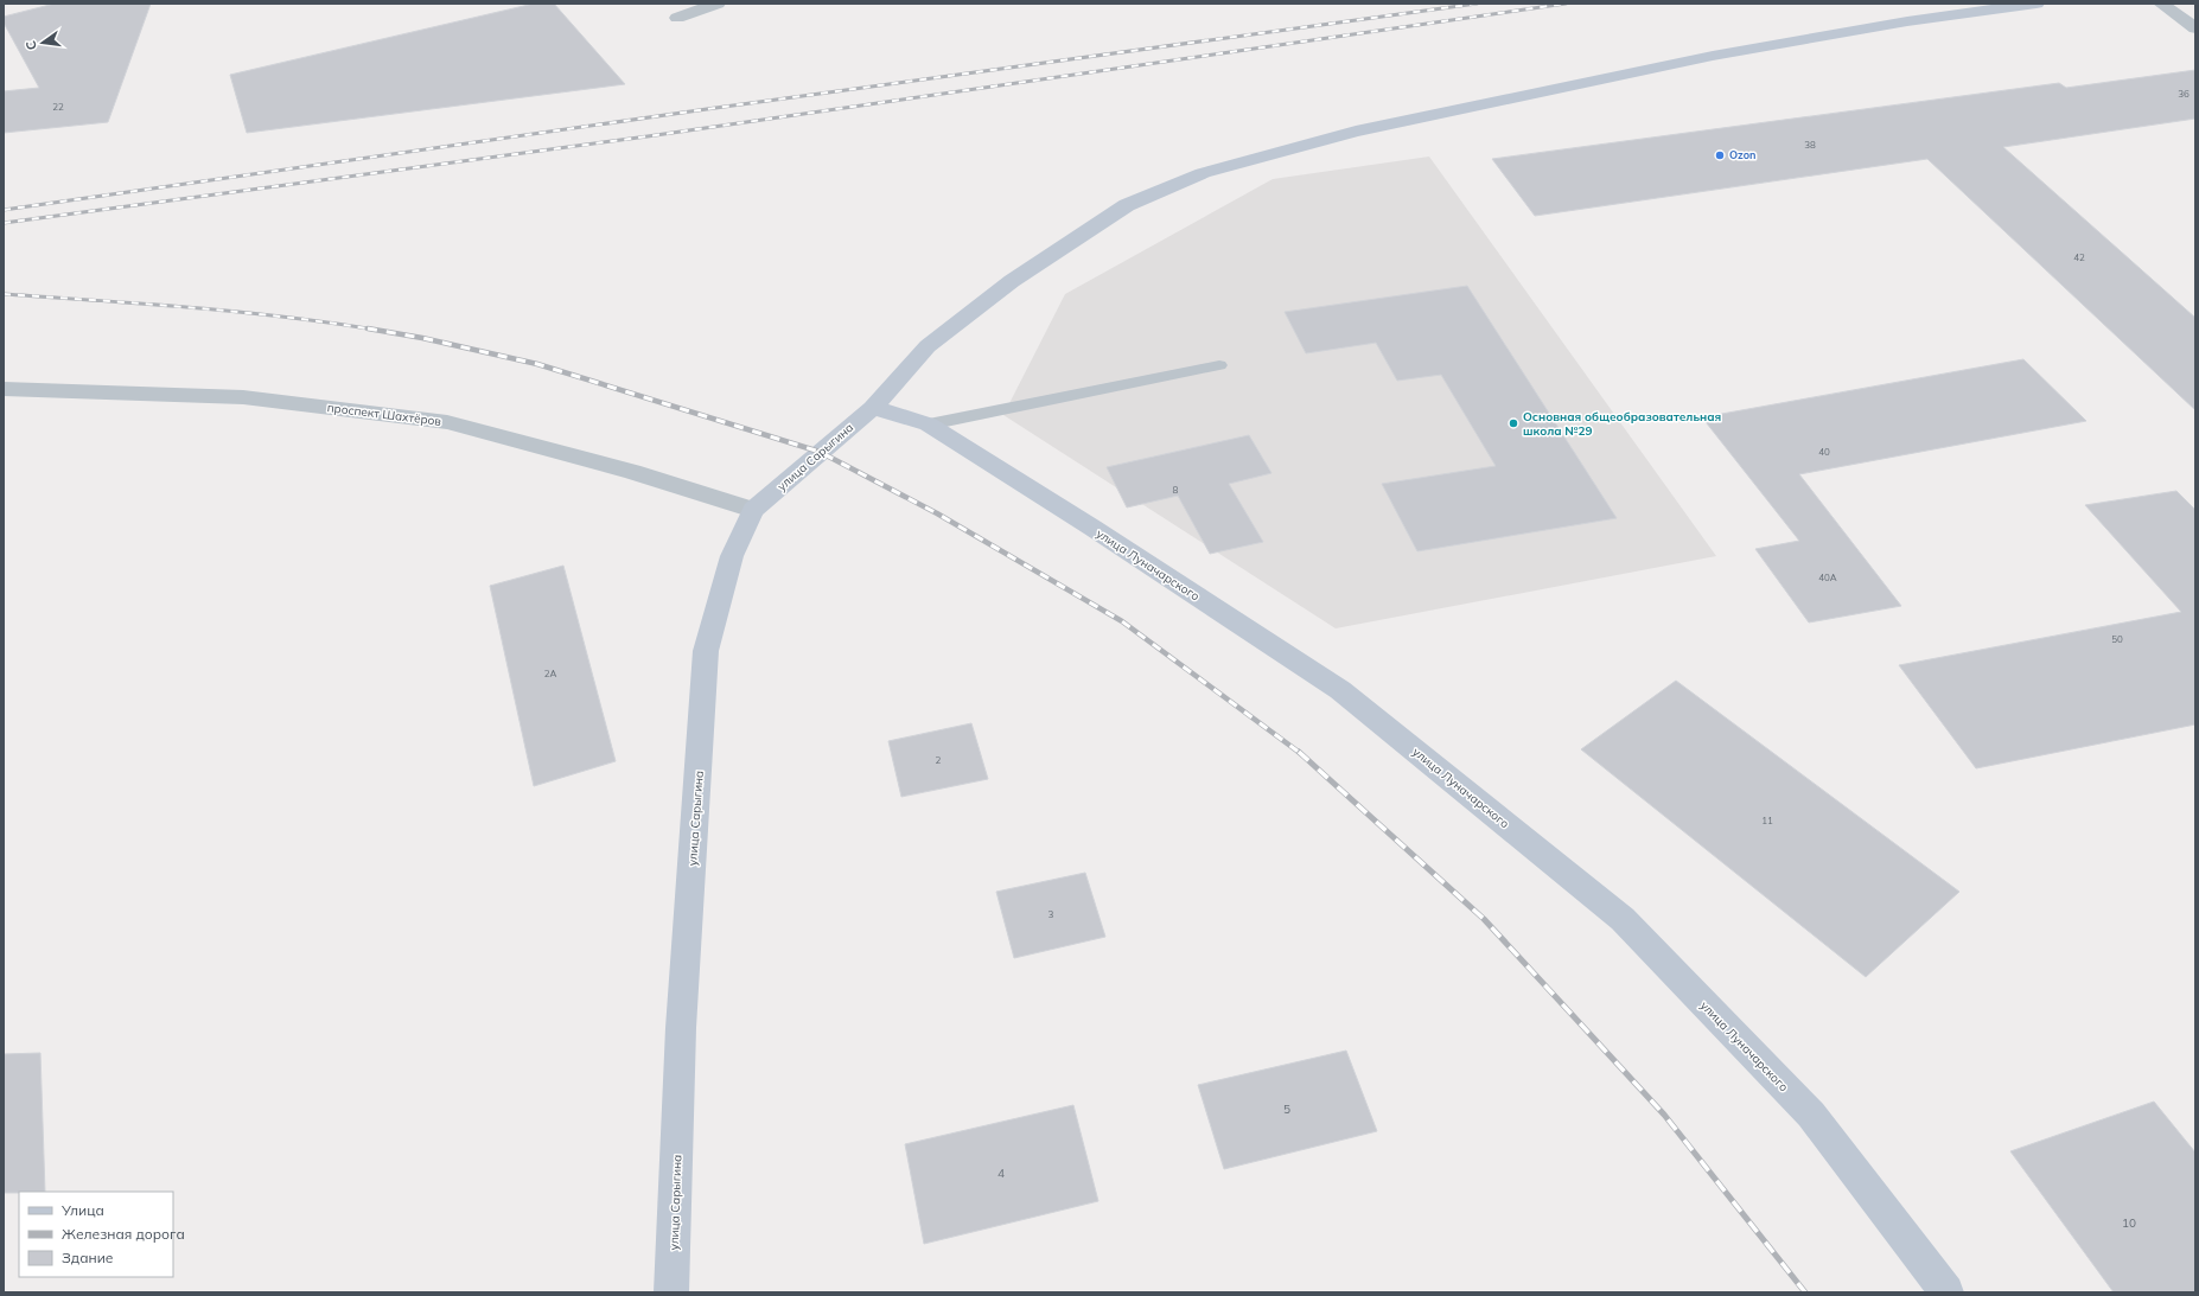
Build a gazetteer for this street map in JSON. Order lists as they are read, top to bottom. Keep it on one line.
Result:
{"streets":{"main road":["улица Сарыгина","улица Луначарского"],"street":["проспект Шахтёров"]},"crossings":[["проспект Шахтёров","улица Сарыгина"],["улица Сарыгина","улица Луначарского"]],"places":["Ozon","Основная общеобразовательная школа №29"],"house_numbers":["36","22","38","42","40","8","40А","50","2А","2","11","3","5","4","10"],"legend":["Улица","Железная дорога","Здание"],"north":"left"}
